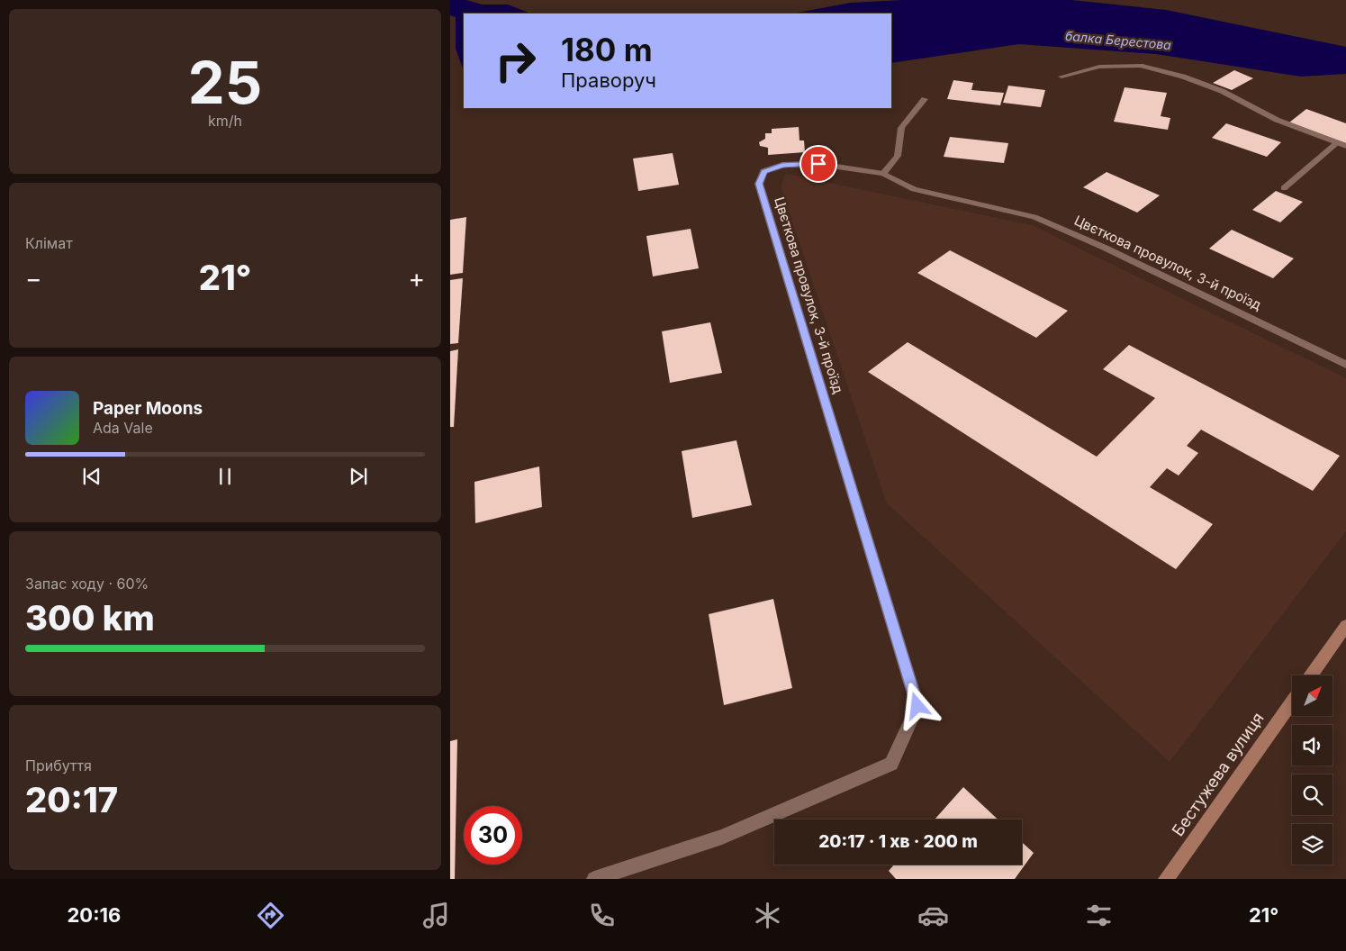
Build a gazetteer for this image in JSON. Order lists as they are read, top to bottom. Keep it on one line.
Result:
{"streets":{"street":["Цвєткова провулок, 3-й проїзд","Бестужева вулиця"]},"water":["балка Берестова"],"north":"top right","page":{"tile":[["25","km/h"],"Клімат",["Запас ходу · 60%","300 km"],["Прибуття","20:17"]],"turn":["180 m","Праворуч"],"heat":["−","21°","+"],"song":["Paper Moons","Ada Vale"],"limit":"30","trip":"20:17 · 1 хв · 200 m","tabs":["20:16","21°"]}}
